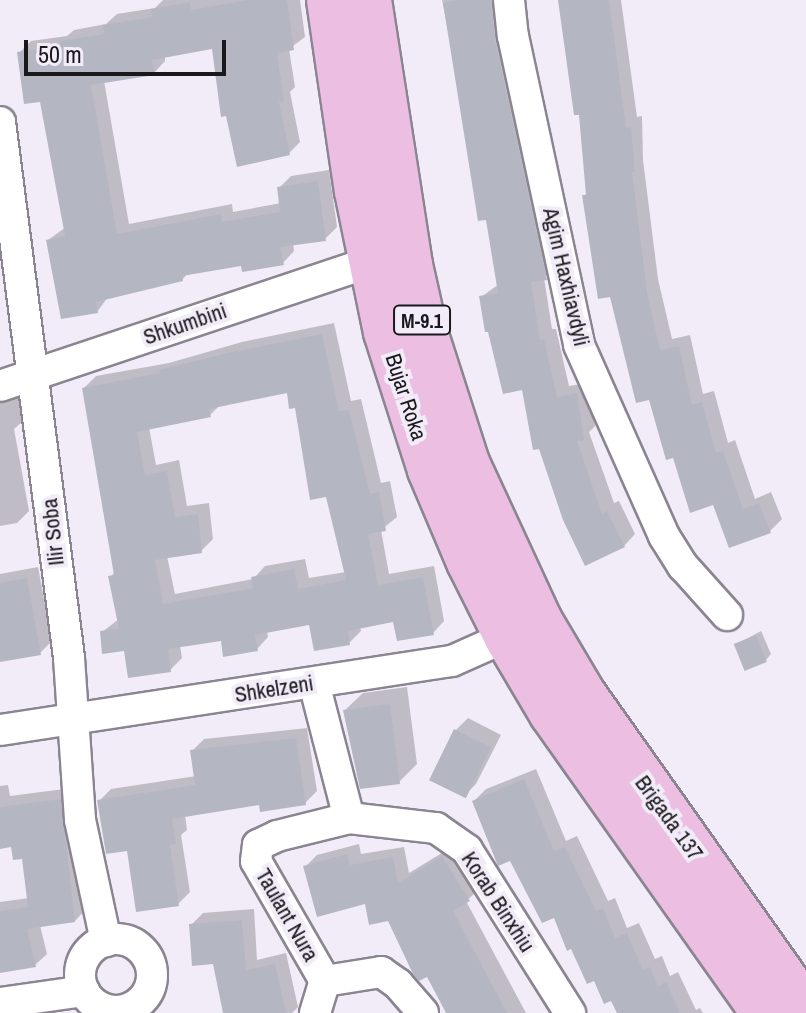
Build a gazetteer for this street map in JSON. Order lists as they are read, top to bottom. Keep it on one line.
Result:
{"streets":{"main road":["M-9.1","Bujar Roka","Brigada 137"],"street":["Agim Haxhiavdyli","Shkumbini","Ilir Soba","Shkelzeni","Korab Binxhiu","Taulant Nura"]},"crossings":[["Shkumbini","Bujar Roka"],["Shkumbini","Ilir Soba"],["Bujar Roka","Shkelzeni"],["Bujar Roka","Brigada 137"],["Ilir Soba","Shkelzeni"],["Shkelzeni","Brigada 137"],["Korab Binxhiu","Taulant Nura"]],"scale_bar":"50 m"}
